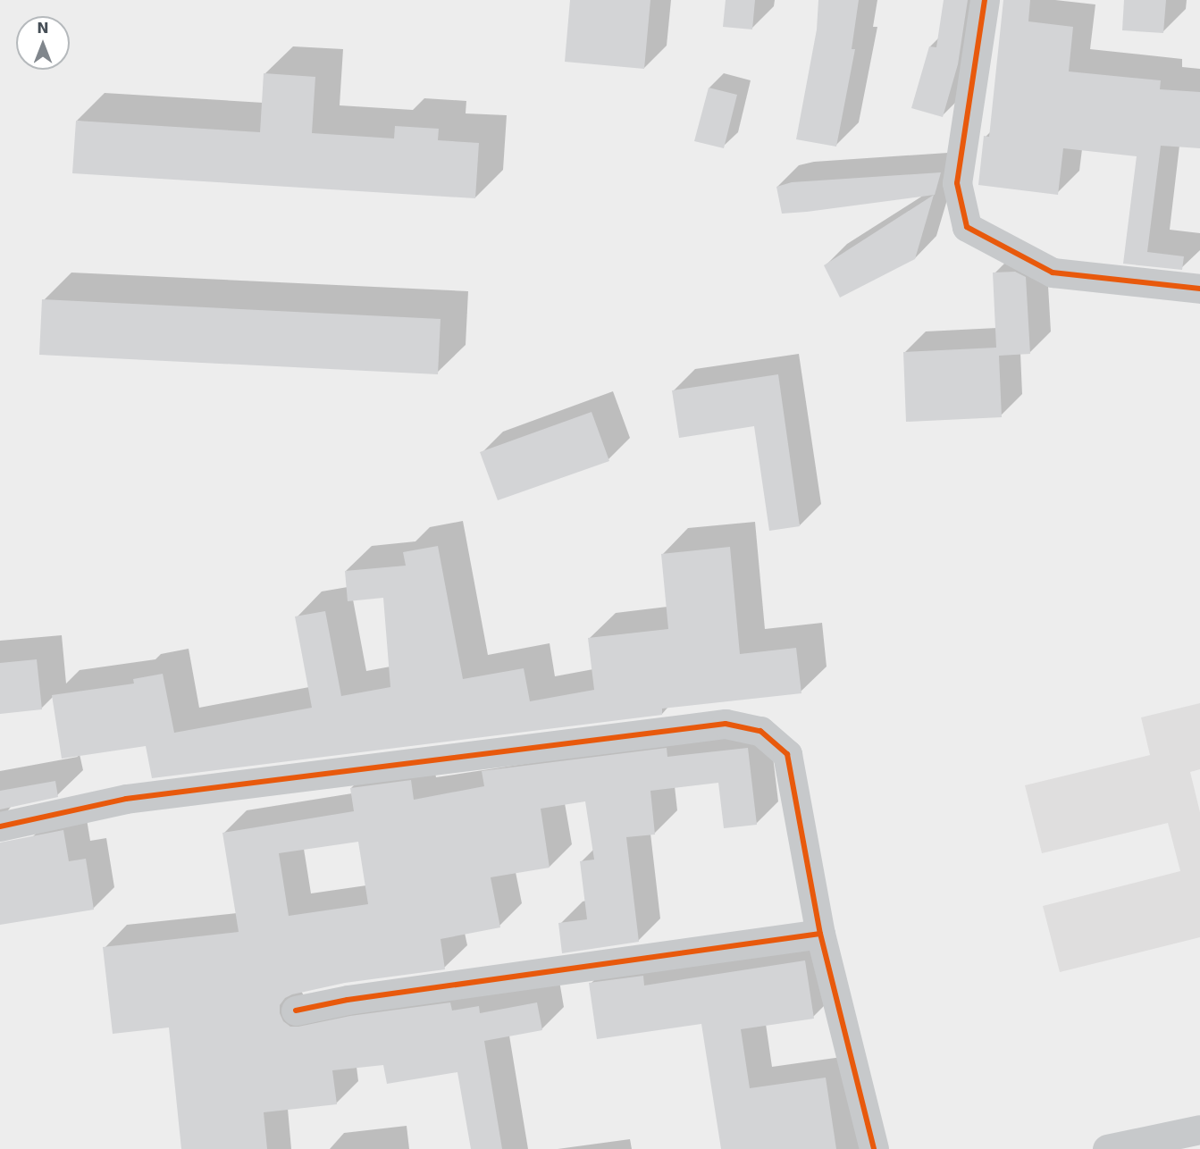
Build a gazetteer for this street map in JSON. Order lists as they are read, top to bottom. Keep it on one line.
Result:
{"north":"top"}
